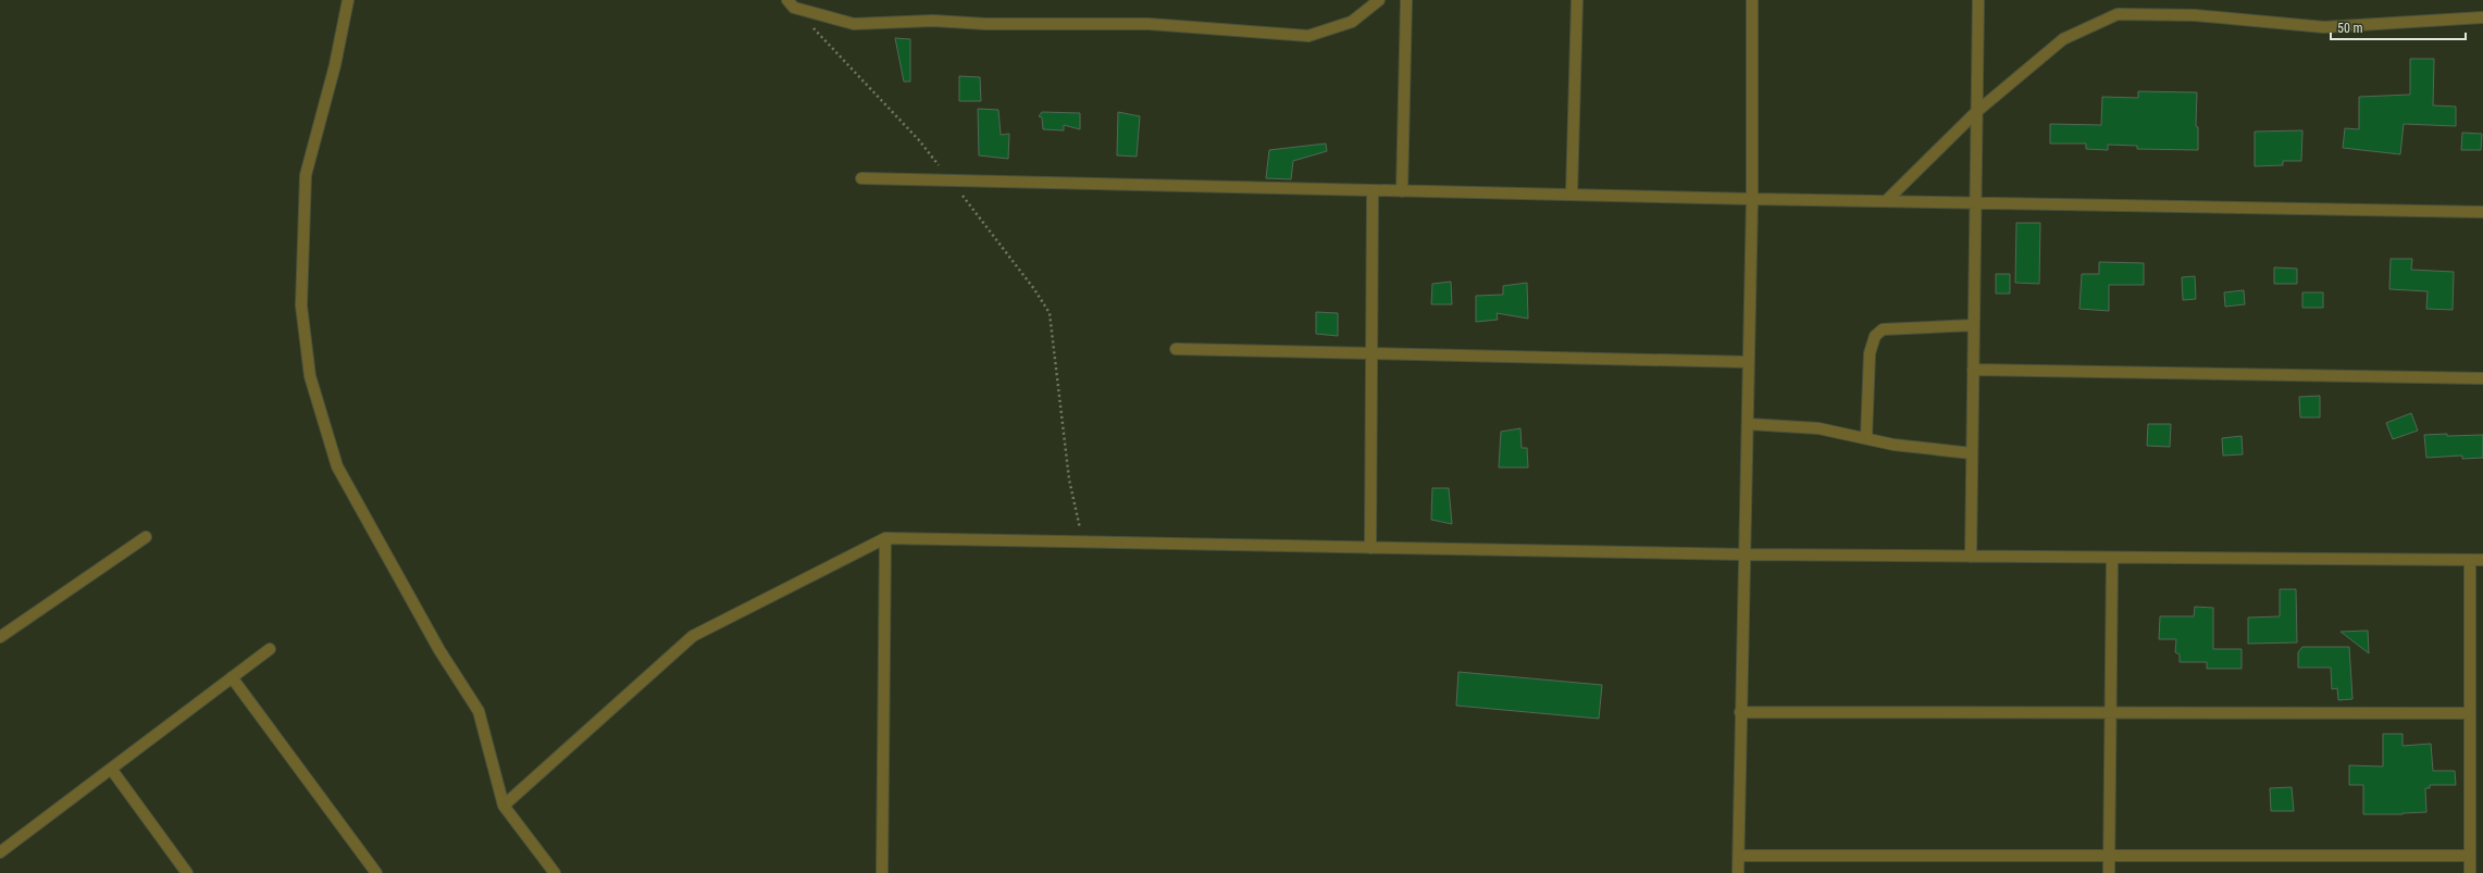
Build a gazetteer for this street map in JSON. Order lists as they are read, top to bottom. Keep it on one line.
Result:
{"scale_bar":"50 m"}
